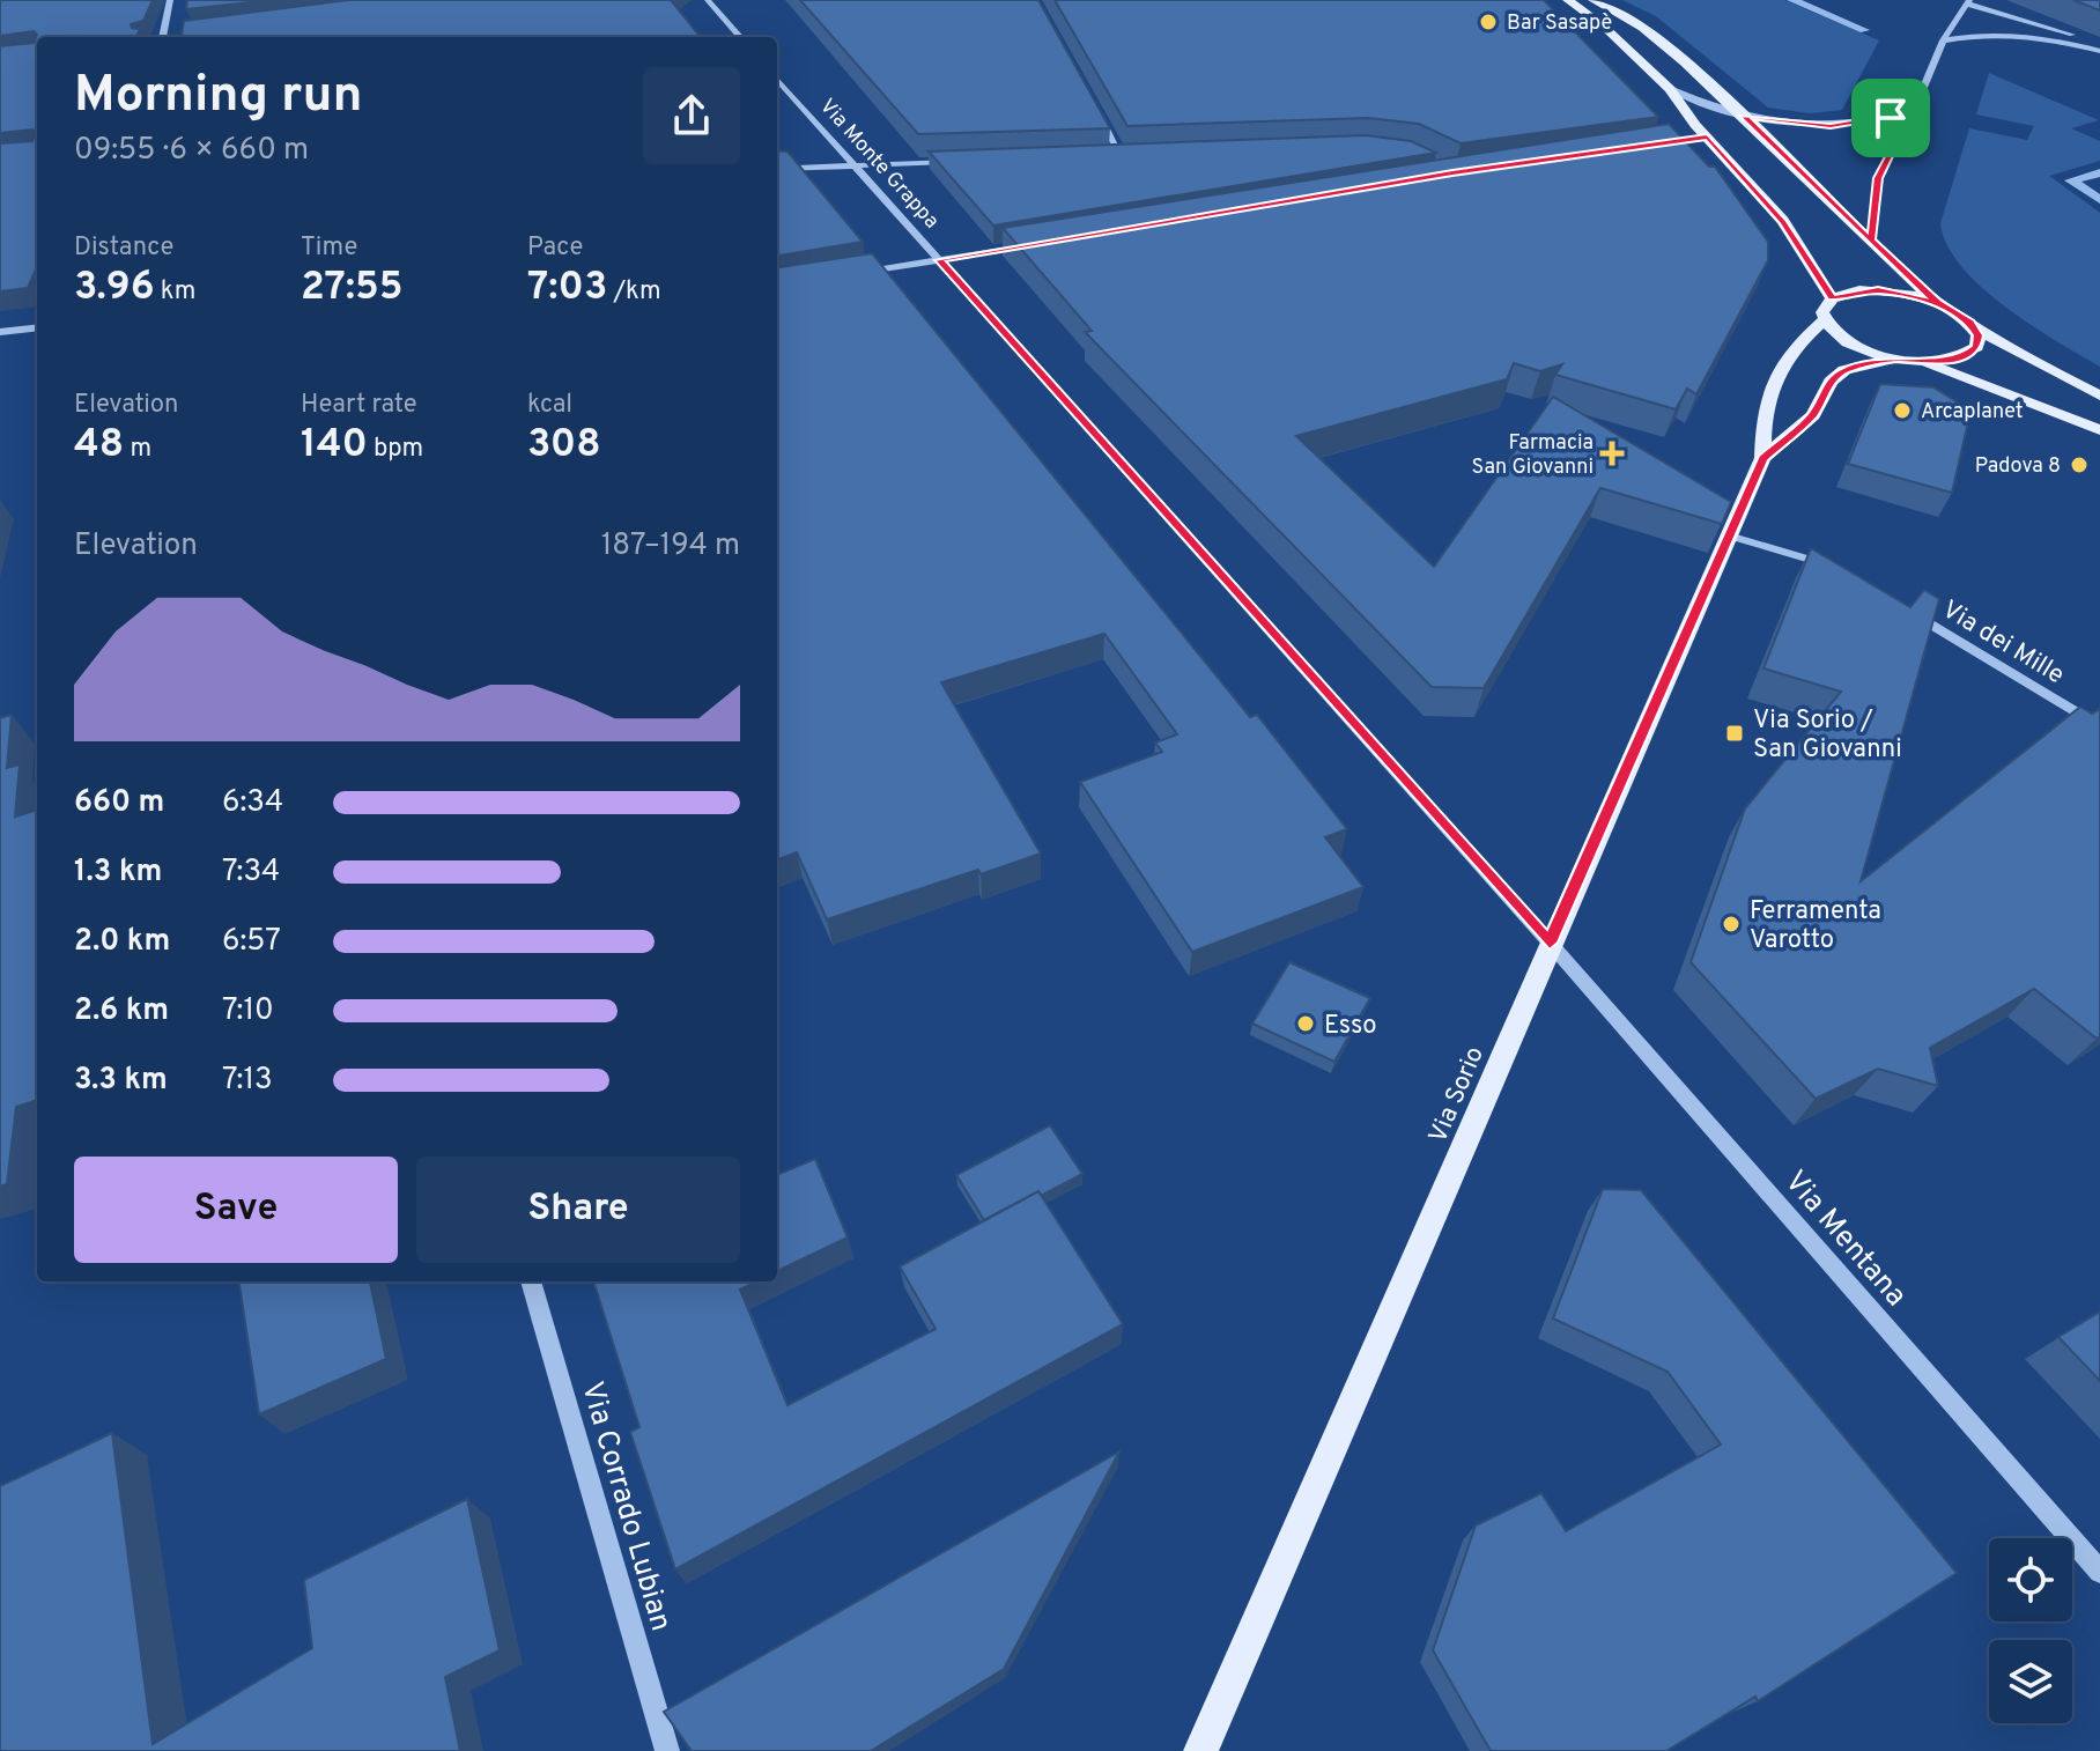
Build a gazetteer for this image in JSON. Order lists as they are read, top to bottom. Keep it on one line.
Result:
{"streets":{"main road":["Via Sorio"],"street":["Via Monte Grappa","Via dei Mille","Via Mentana","Via Corrado Lubian"]},"crossings":[["Via Monte Grappa","Via Sorio"],["Via Monte Grappa","Via Mentana"],["Via Sorio","Via Mentana"]],"places":{"other":["Bar Sasapè","Arcaplanet","Padova 8","Ferramenta Varotto","Esso"],"health":["Farmacia San Giovanni"],"transit":["Via Sorio / San Giovanni"]},"page":{"heading":["Morning run","09:55 · 6 × 660 m"],"stats":[["Distance","3.96 km"],["Time","27:55"],["Pace","7:03 /km"],["Elevation","48 m"],["Heart rate","140 bpm"],["kcal","308"]],"chart":["Elevation","187–194 m"],"list":[{"name":"660 m","note":"6:34"},{"name":"1.3 km","note":"7:34"},{"name":"2.0 km","note":"6:57"},{"name":"2.6 km","note":"7:10"},{"name":"3.3 km","note":"7:13"}],"buttons":["Save","Share"]}}
